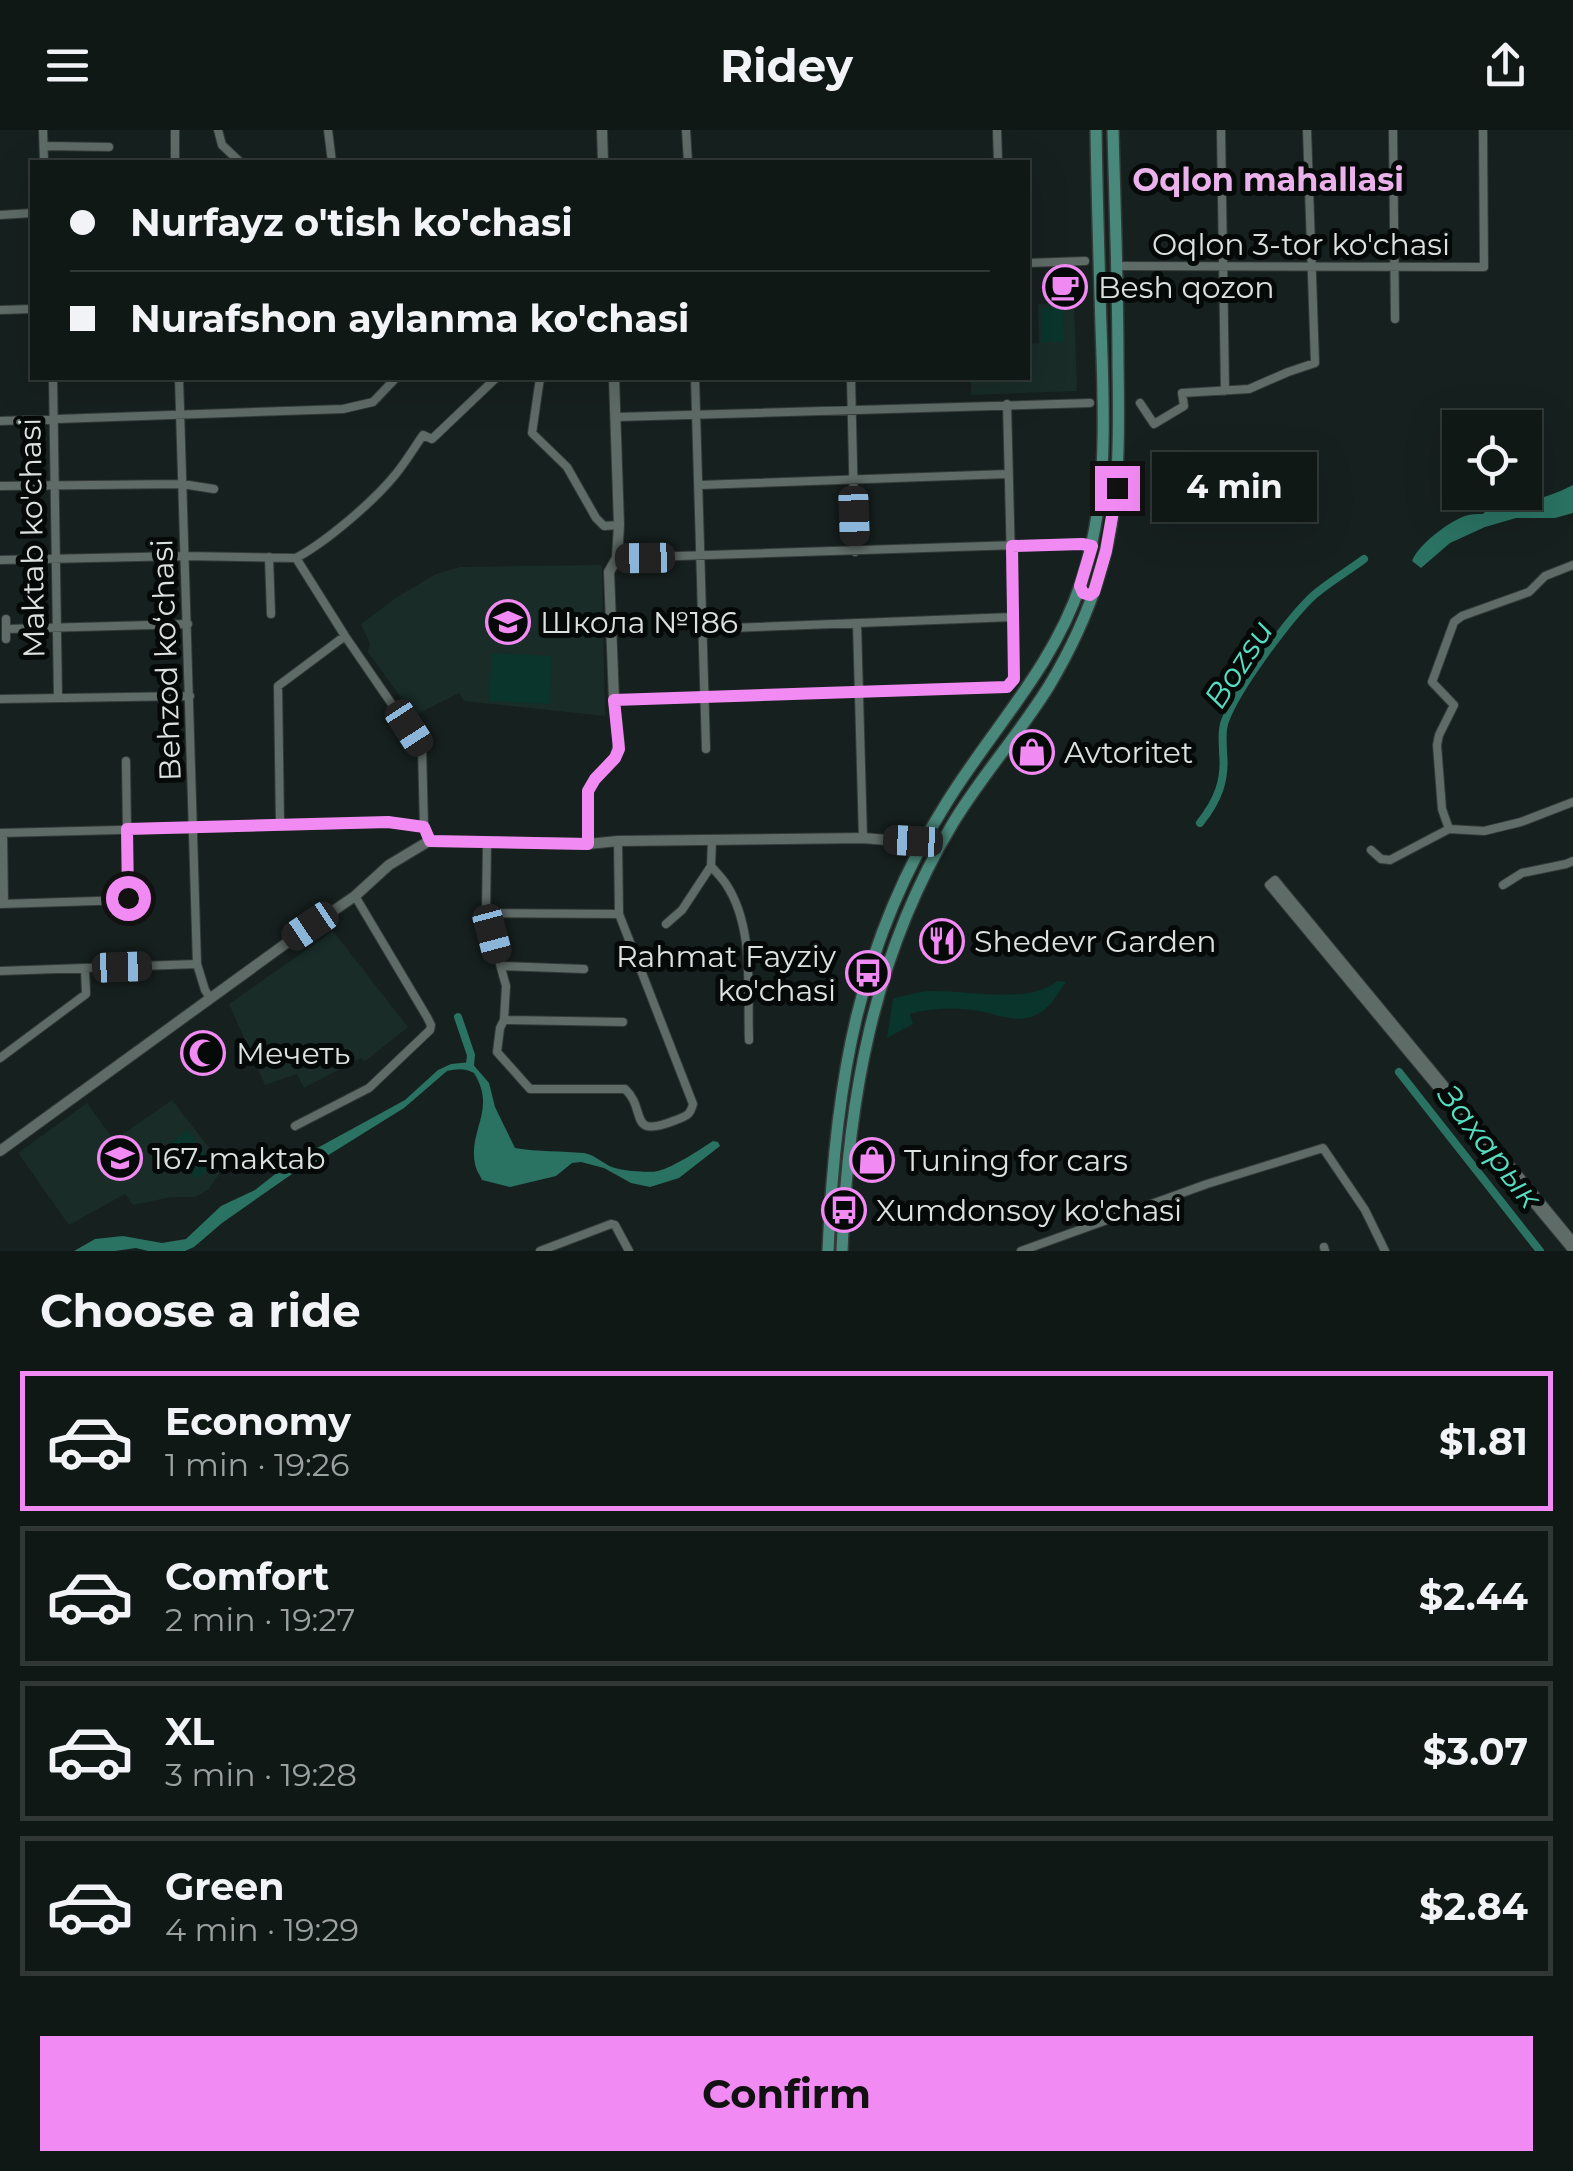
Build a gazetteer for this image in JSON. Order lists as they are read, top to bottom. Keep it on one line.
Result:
{"streets":{"street":["Oqlon 3-tor ko'chasi","Maktab ko'chasi","Behzod ko‘chasi"]},"districts":["Oqlon mahallasi"],"water":["Bozsu","Захарык"],"places":{"cafe":["Besh qozon"],"school or university":["Школа №186","167-maktab"],"shop":["Avtoritet","Tuning for cars"],"restaurant":["Shedevr Garden"],"bus stop":["Rahmat Fayziy ko'chasi","Xumdonsoy ko'chasi"],"mosque":["Мечеть"]},"page":{"header":"Ridey","banner":["Nurfayz o'tish ko'chasi","Nurafshon aylanma ko'chasi"],"bubble":"4 min","heading":"Choose a ride","list":[{"name":"Economy","note":"1 min · 19:26","value":"$1.81"},{"name":"Comfort","note":"2 min · 19:27","value":"$2.44"},{"name":"XL","note":"3 min · 19:28","value":"$3.07"},{"name":"Green","note":"4 min · 19:29","value":"$2.84"}],"buttons":"Confirm"}}
